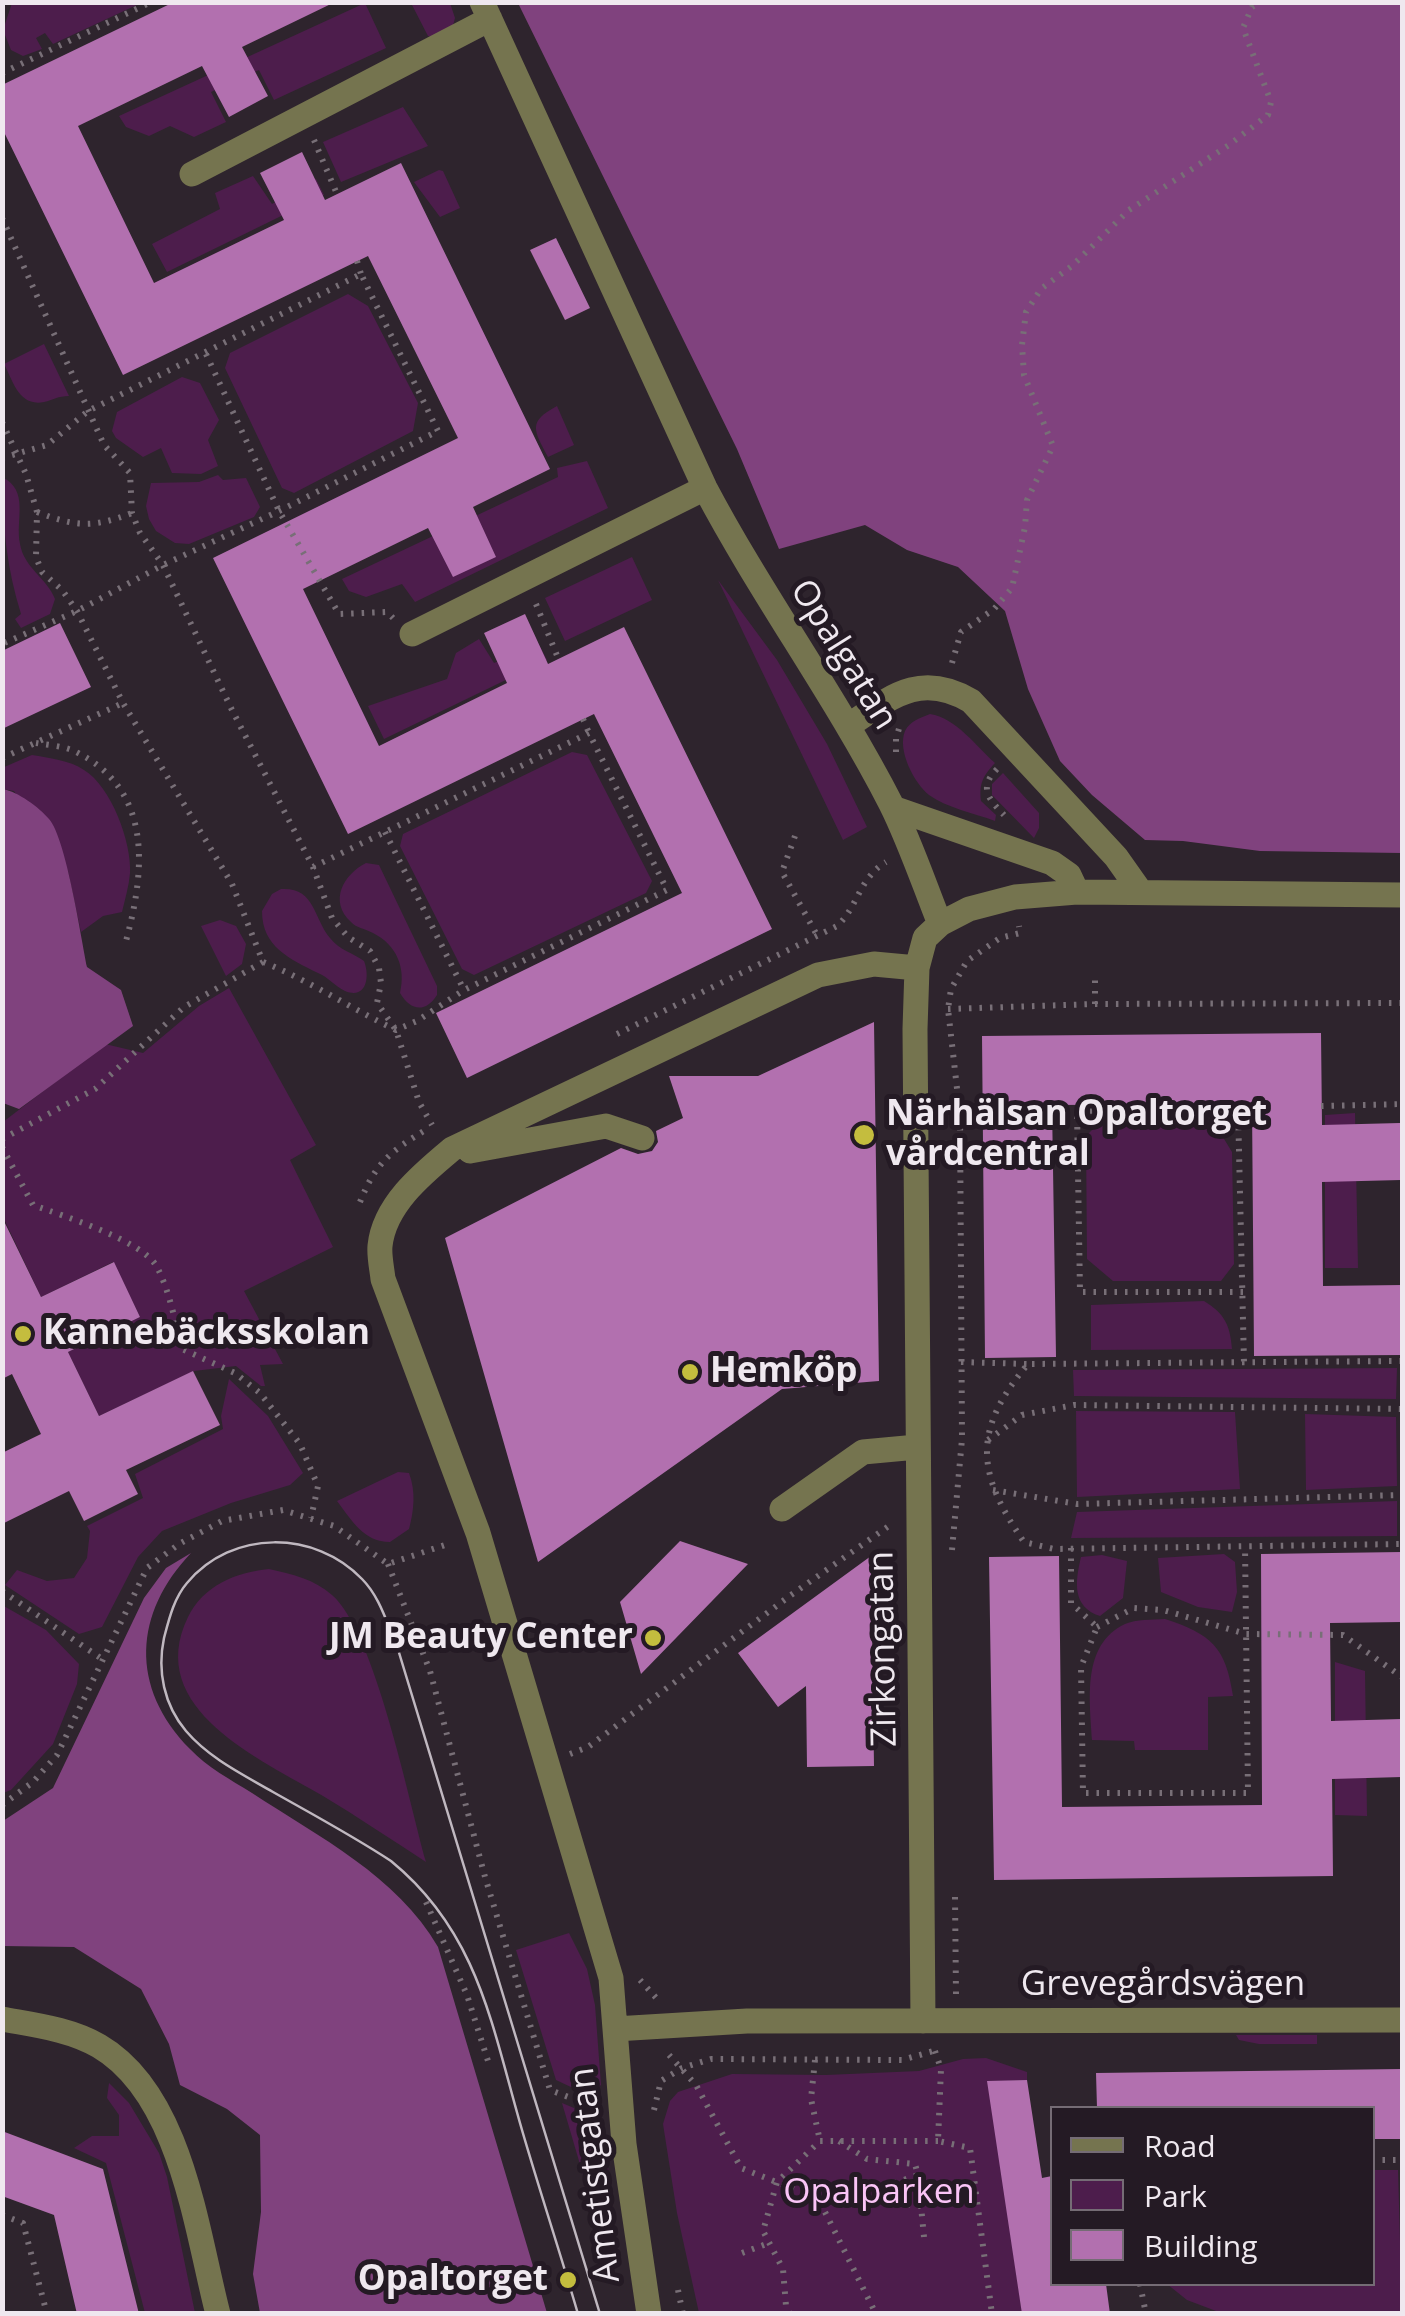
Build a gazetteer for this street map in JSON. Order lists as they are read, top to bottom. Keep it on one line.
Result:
{"streets":{"street":["Opalgatan","Zirkongatan","Grevegårdsvägen","Ametistgatan"]},"crossings":[["Zirkongatan","Grevegårdsvägen"],["Zirkongatan","Ametistgatan"]],"parks":["Opalparken"],"places":["Närhälsan Opaltorget vårdcentral","Kannebäcksskolan","Hemköp","JM Beauty Center","Opaltorget"],"legend":["Road","Park","Building"]}
